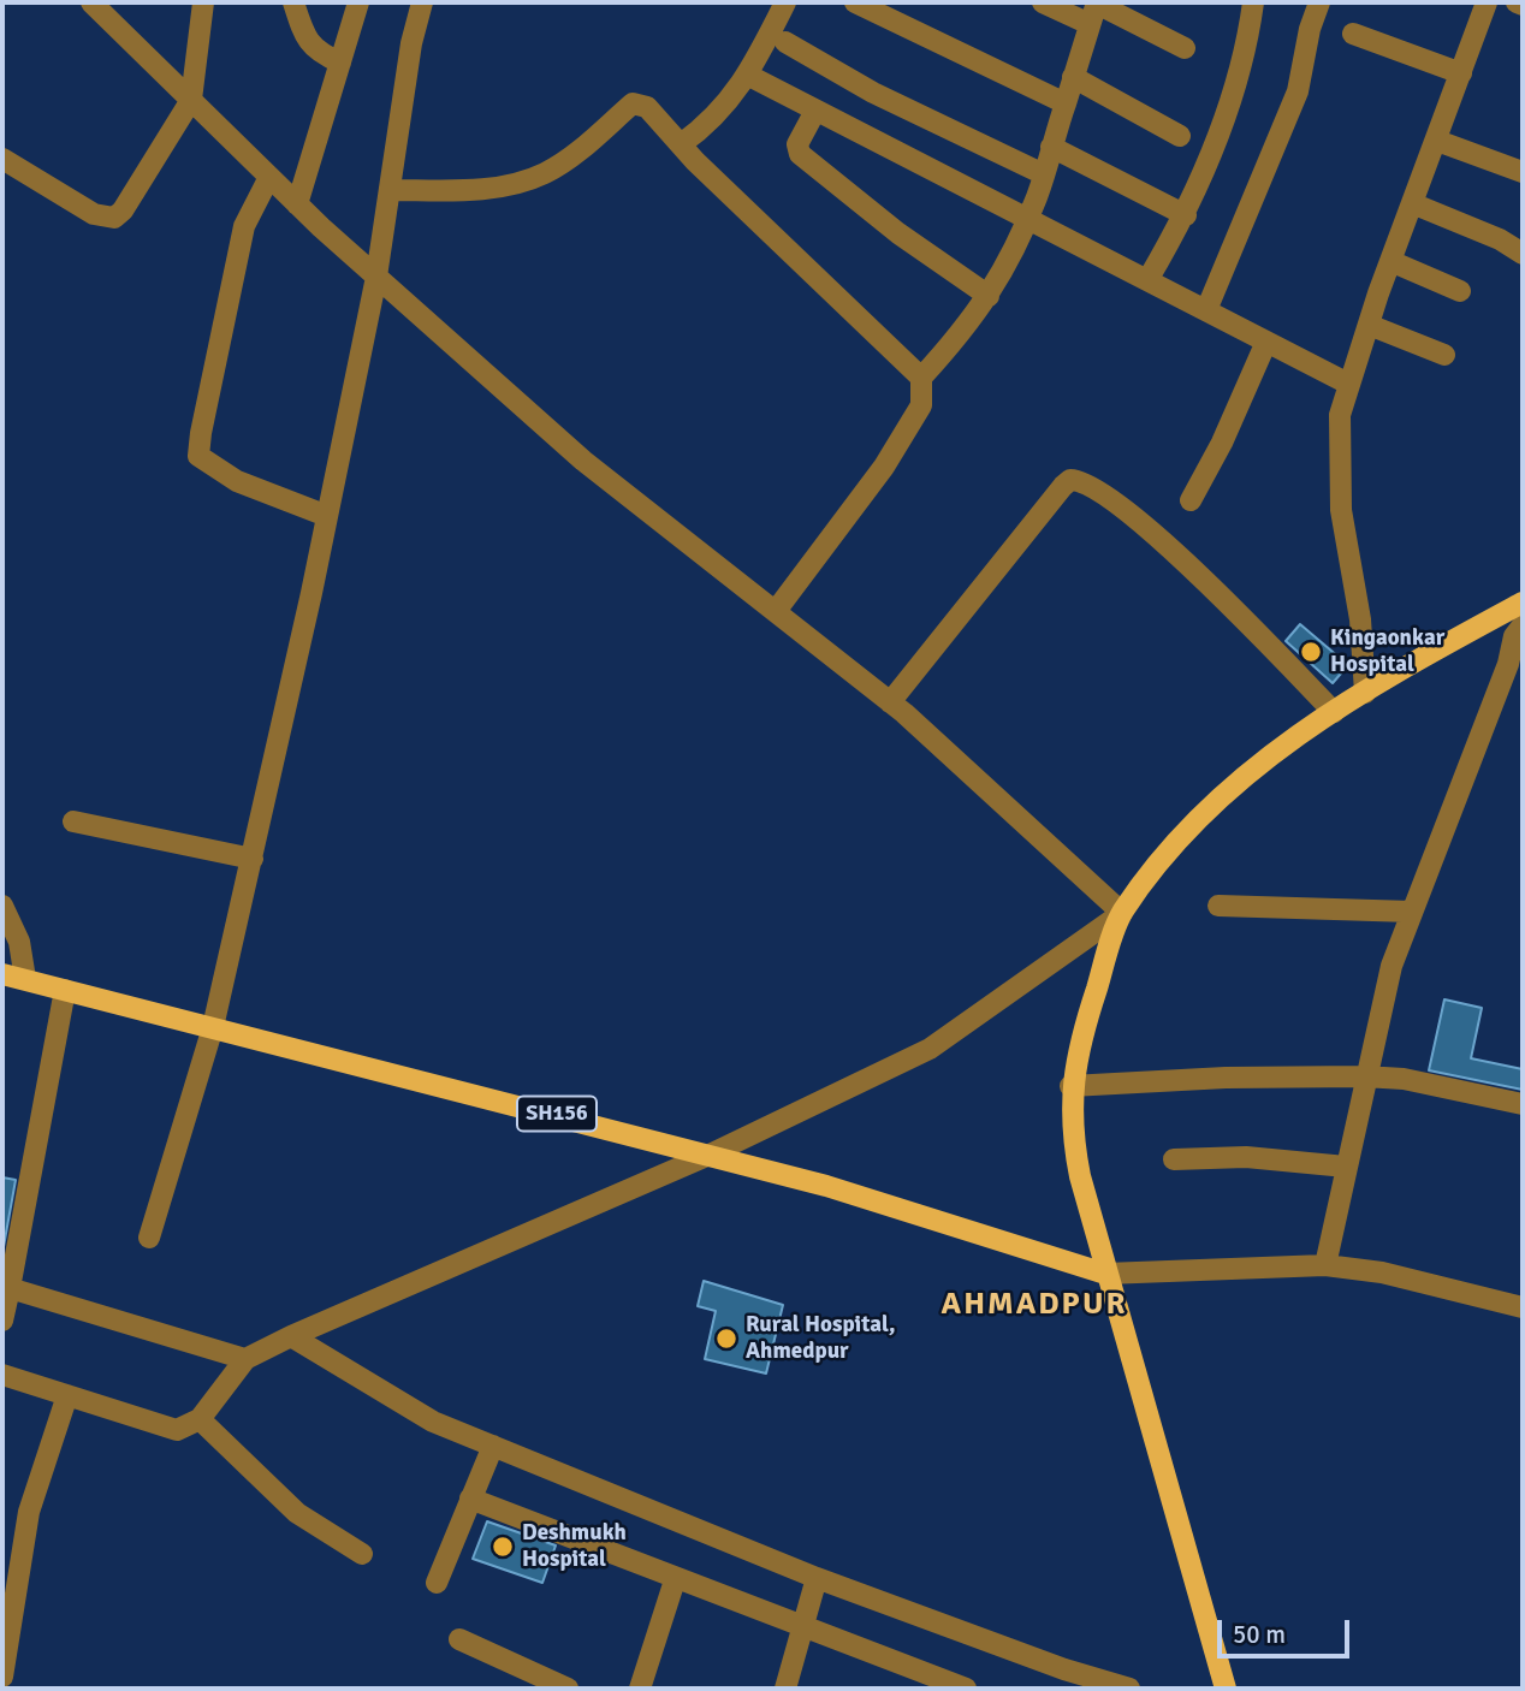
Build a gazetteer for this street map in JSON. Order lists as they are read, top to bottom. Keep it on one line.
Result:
{"streets":{"main road":["SH156"]},"districts":["AHMADPUR"],"places":["Kingaonkar Hospital","Rural Hospital, Ahmedpur","Deshmukh Hospital"],"scale_bar":"50 m"}
